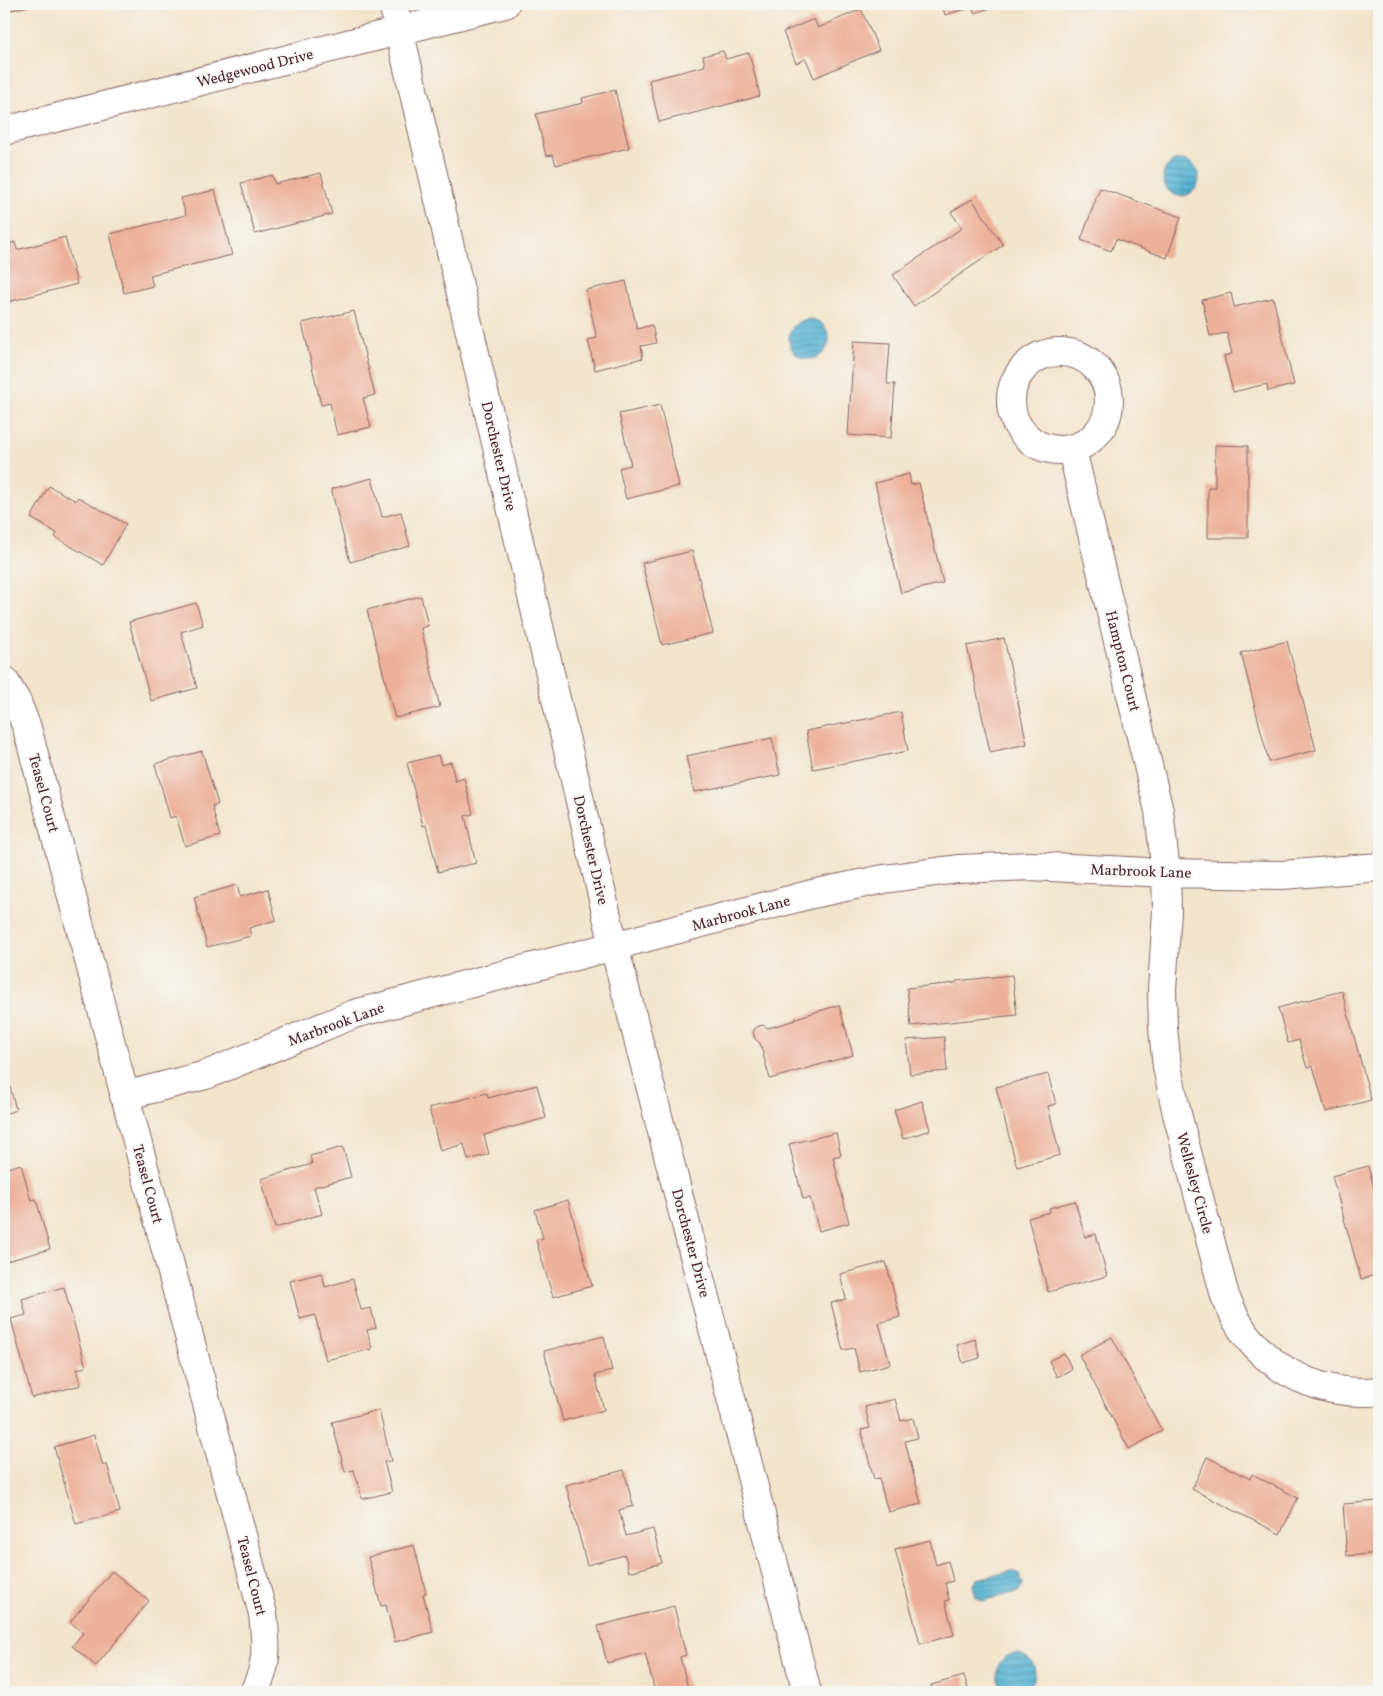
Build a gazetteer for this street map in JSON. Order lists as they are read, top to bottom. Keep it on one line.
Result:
{"streets":{"street":["Wedgewood Drive","Dorchester Drive","Hampton Court","Teasel Court","Marbrook Lane","Wellesley Circle"]},"crossings":[["Wedgewood Drive","Dorchester Drive"],["Dorchester Drive","Marbrook Lane"],["Hampton Court","Marbrook Lane"],["Hampton Court","Wellesley Circle"],["Teasel Court","Marbrook Lane"],["Marbrook Lane","Wellesley Circle"]]}
